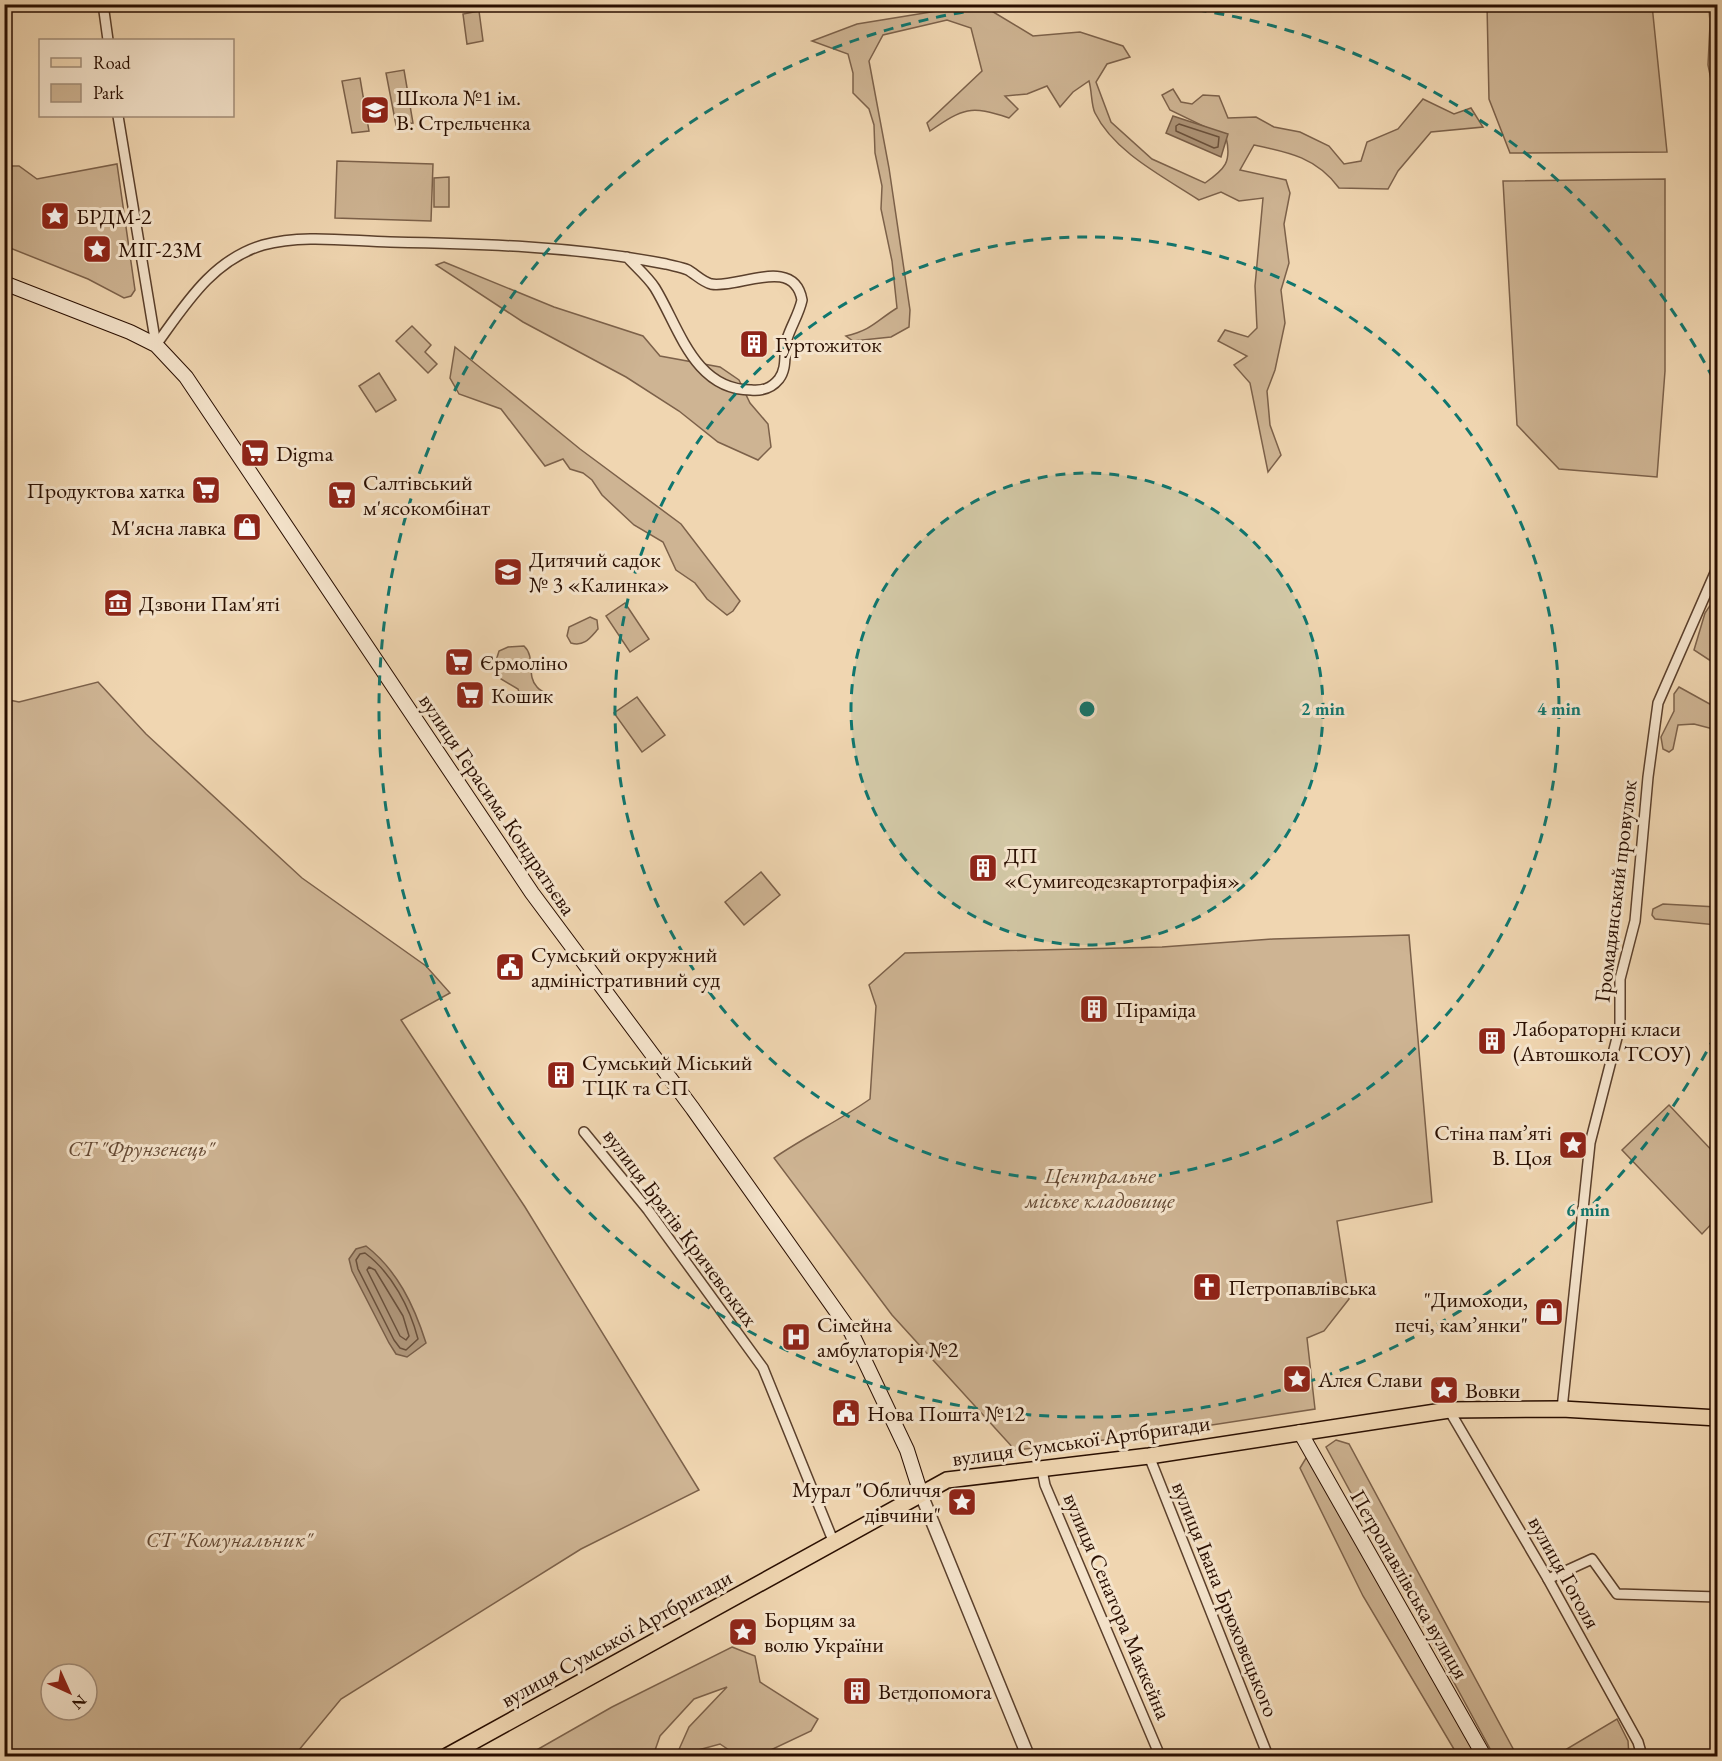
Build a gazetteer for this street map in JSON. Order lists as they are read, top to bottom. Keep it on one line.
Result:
{"streets":{"main road":["вулиця Герасима Кондратьєва","вулиця Сумської Артбригади","Петропавлівська вулиця"],"street":["Громадянський провулок","вулиця Братів Кричевських","вулиця Гоголя","вулиця Івана Брюховецького","вулиця Сенатора Маккейна"]},"crossings":[["вулиця Герасима Кондратьєва","вулиця Сумської Артбригади"],["Громадянський провулок","вулиця Сумської Артбригади"],["вулиця Братів Кричевських","вулиця Сумської Артбригади"],["вулиця Сумської Артбригади","вулиця Гоголя"],["вулиця Сумської Артбригади","Петропавлівська вулиця"],["вулиця Сумської Артбригади","вулиця Івана Брюховецького"],["вулиця Сумської Артбригади","вулиця Сенатора Маккейна"]],"parks":["СТ \"Фрунзенець\"","Центральне міське кладовище","СТ \"Комунальник\""],"places":{"school or university":["Школа №1 ім. В. Стрельченка","Дитячий садок № 3 «Калинка»"],"place":["БРДМ-2","МІГ-23М","Стіна пам’яті В. Цоя","Алея Слави","Вовки","Мурал \"Обличчя дівчини\"","Борцям за волю України"],"building":["Гуртожиток","ДП «Сумигеодезкартографія»","Піраміда","Лабораторні класи (Автошкола ТСОУ)","Сумський Міський ТЦК та СП","Ветдопомога"],"supermarket":["Digma","Продуктова хатка","Салтівський м'ясокомбінат","Єрмоліно","Кошик"],"shop":["М'ясна лавка","\"Димоходи, печі, кам’янки\""],"museum":["Дзвони Пам'яті"],"public building":["Сумський окружний адміністративний суд","Нова Пошта №12"],"church":["Петропавлівська"],"hospital":["Сімейна амбулаторія №2"]},"legend":["Road","Park"],"north":"bottom right","rings":["2 min","4 min","6 min"]}
